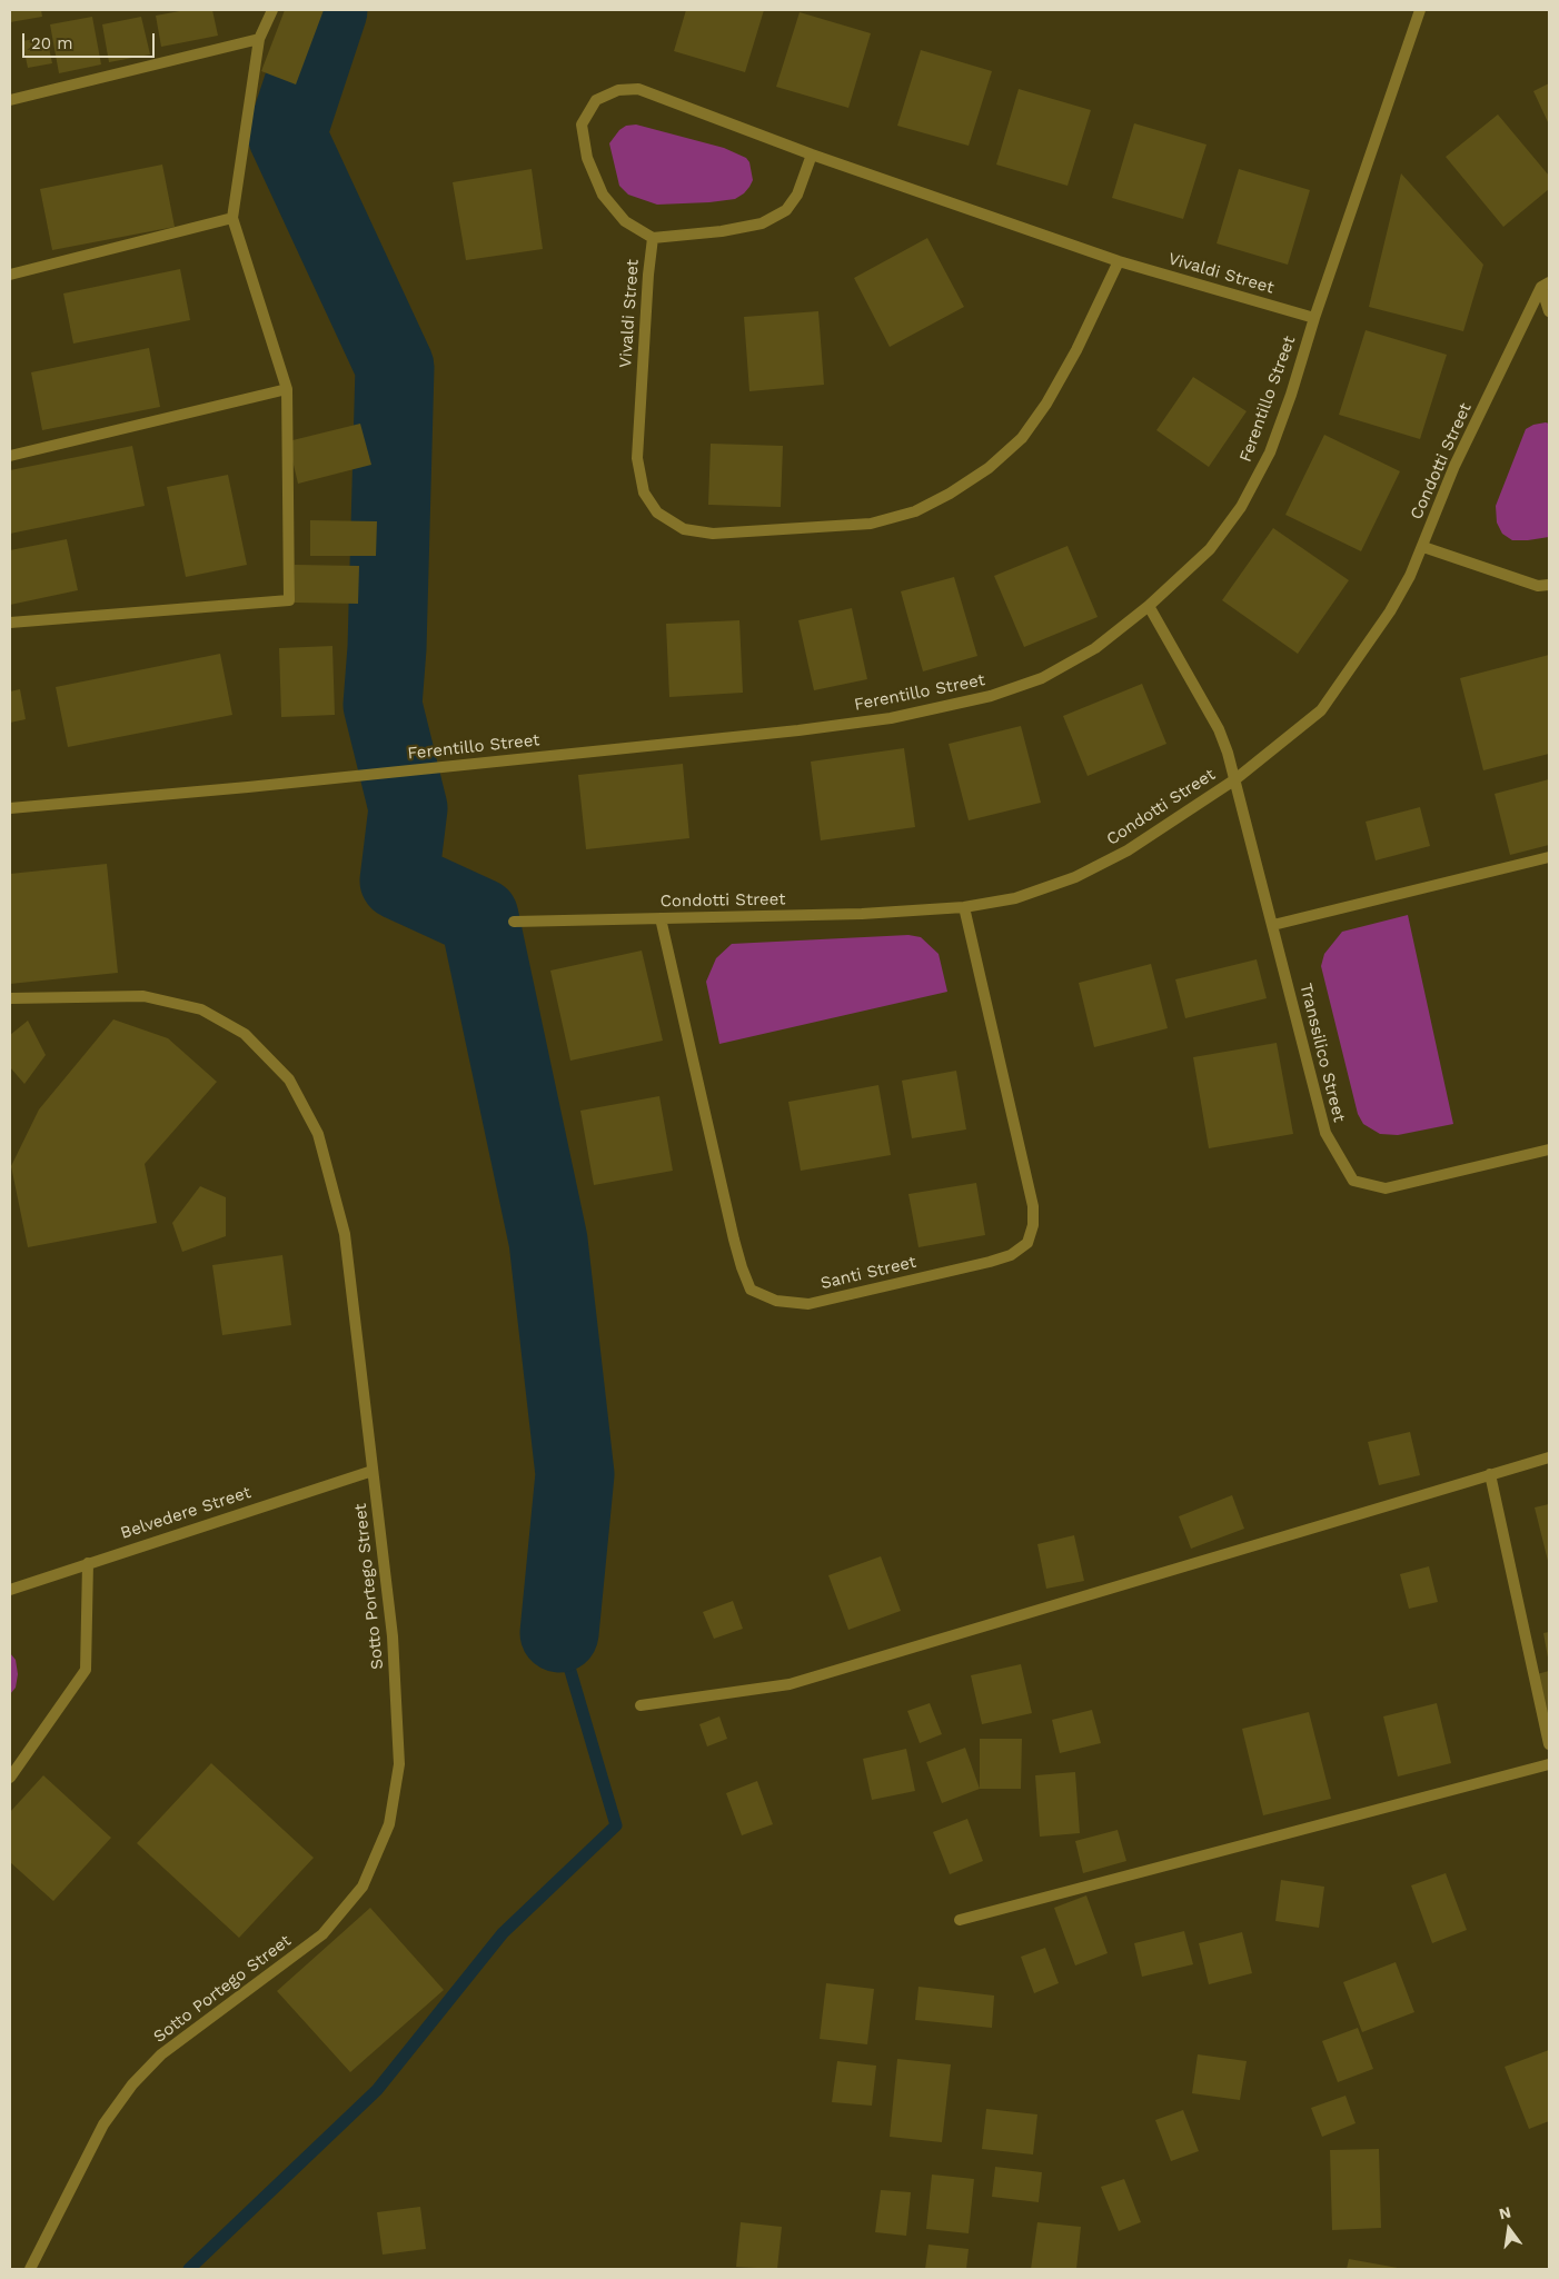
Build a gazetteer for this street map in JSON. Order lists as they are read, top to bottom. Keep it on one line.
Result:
{"streets":{"street":["Vivaldi Street","Ferentillo Street","Condotti Street","Transsilico Street","Santi Street","Belvedere Street","Sotto Portego Street"]},"crossings":[["Vivaldi Street","Ferentillo Street"],["Ferentillo Street","Transsilico Street"],["Condotti Street","Transsilico Street"],["Condotti Street","Santi Street"],["Belvedere Street","Sotto Portego Street"]],"scale_bar":"20 m","north":"top"}
